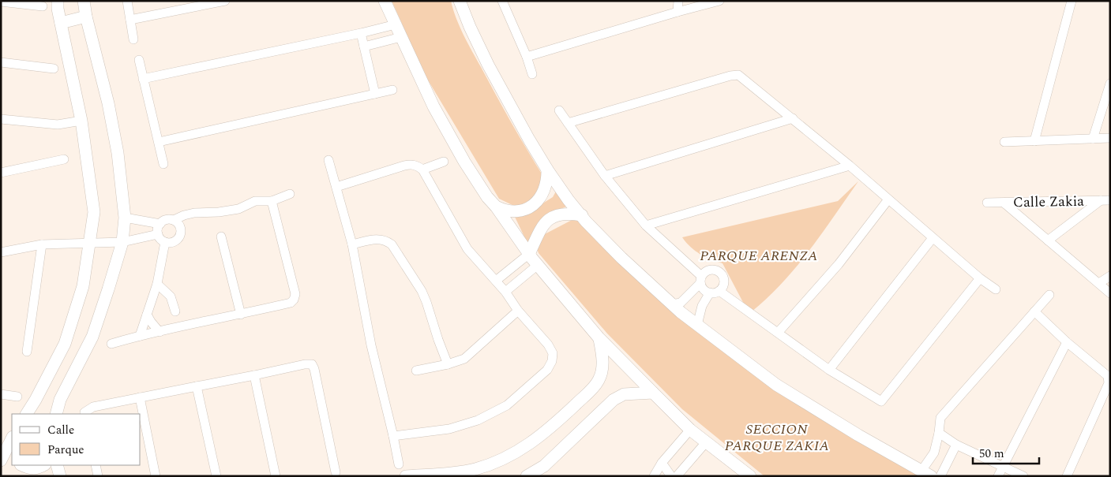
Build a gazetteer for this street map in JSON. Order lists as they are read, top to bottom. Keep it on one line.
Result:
{"streets":{"street":["Calle Zakia"]},"parks":["PARQUE ARENZA","SECCION PARQUE ZAKIA"],"legend":["Calle","Parque"],"scale_bar":"50 m"}
